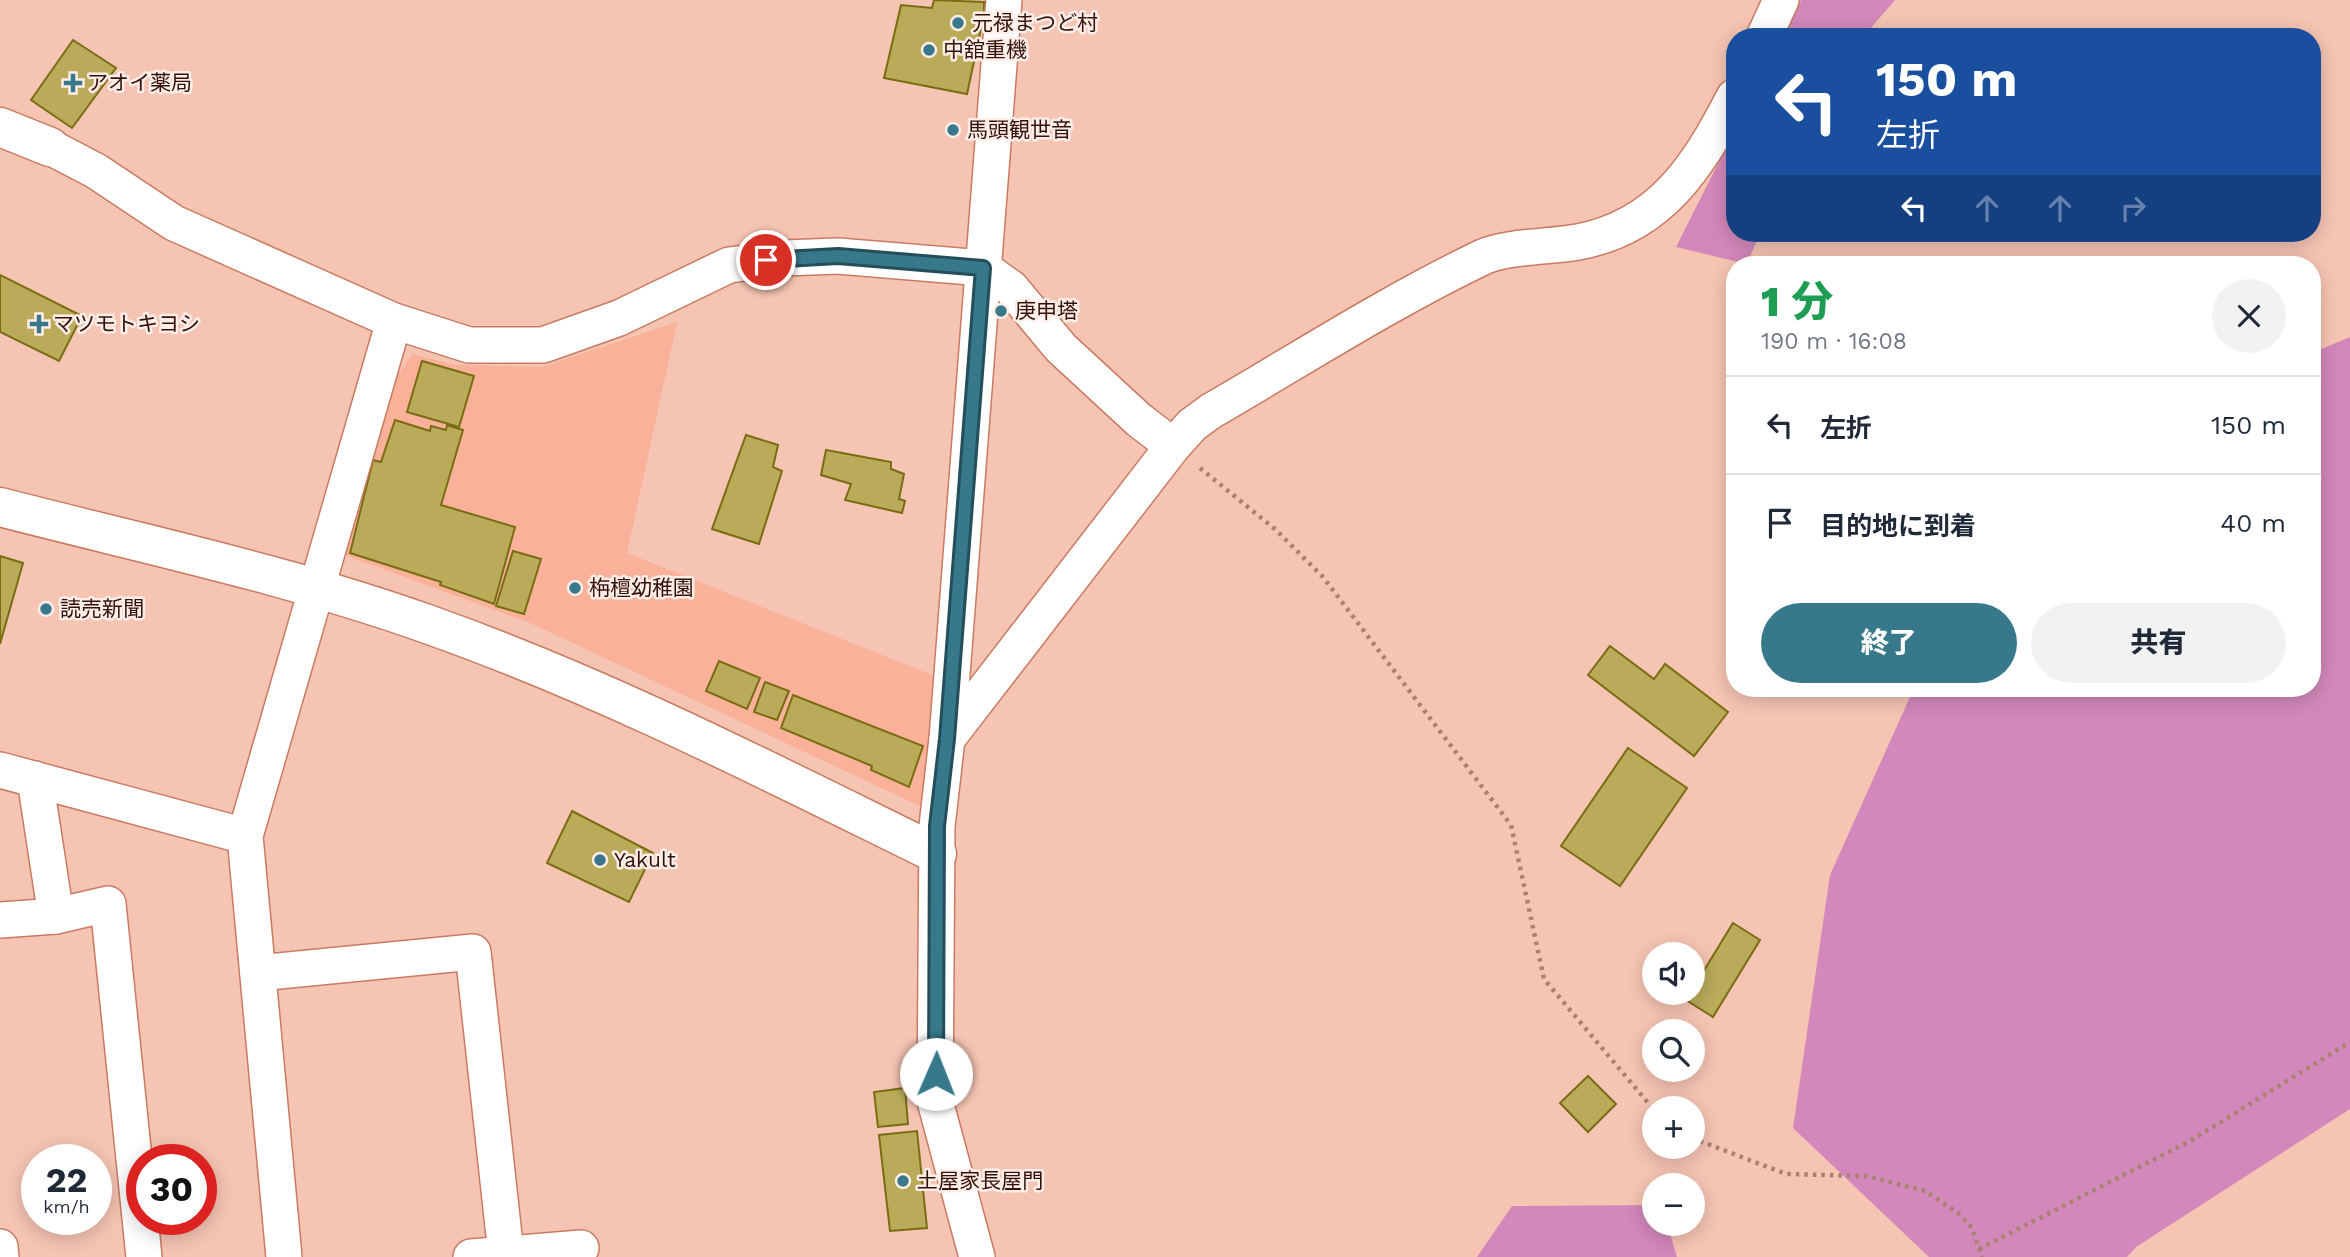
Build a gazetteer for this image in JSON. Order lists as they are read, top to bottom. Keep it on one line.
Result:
{"places":{"other":["元禄まつど村","中舘重機","馬頭観世音","庚申塔","栴檀幼稚園","読売新聞","Yakult","土屋家長屋門"],"health":["アオイ薬局","マツモトキヨシ"]},"page":{"turn":["150 m","左折"],"heading":["1 分","190 m · 16:08"],"list":[{"name":"左折","value":"150 m"},{"name":"目的地に到着","value":"40 m"}],"buttons":["終了","共有"],"map_buttons":["+","−"],"speed":"22 km/h","limit":"30"}}
